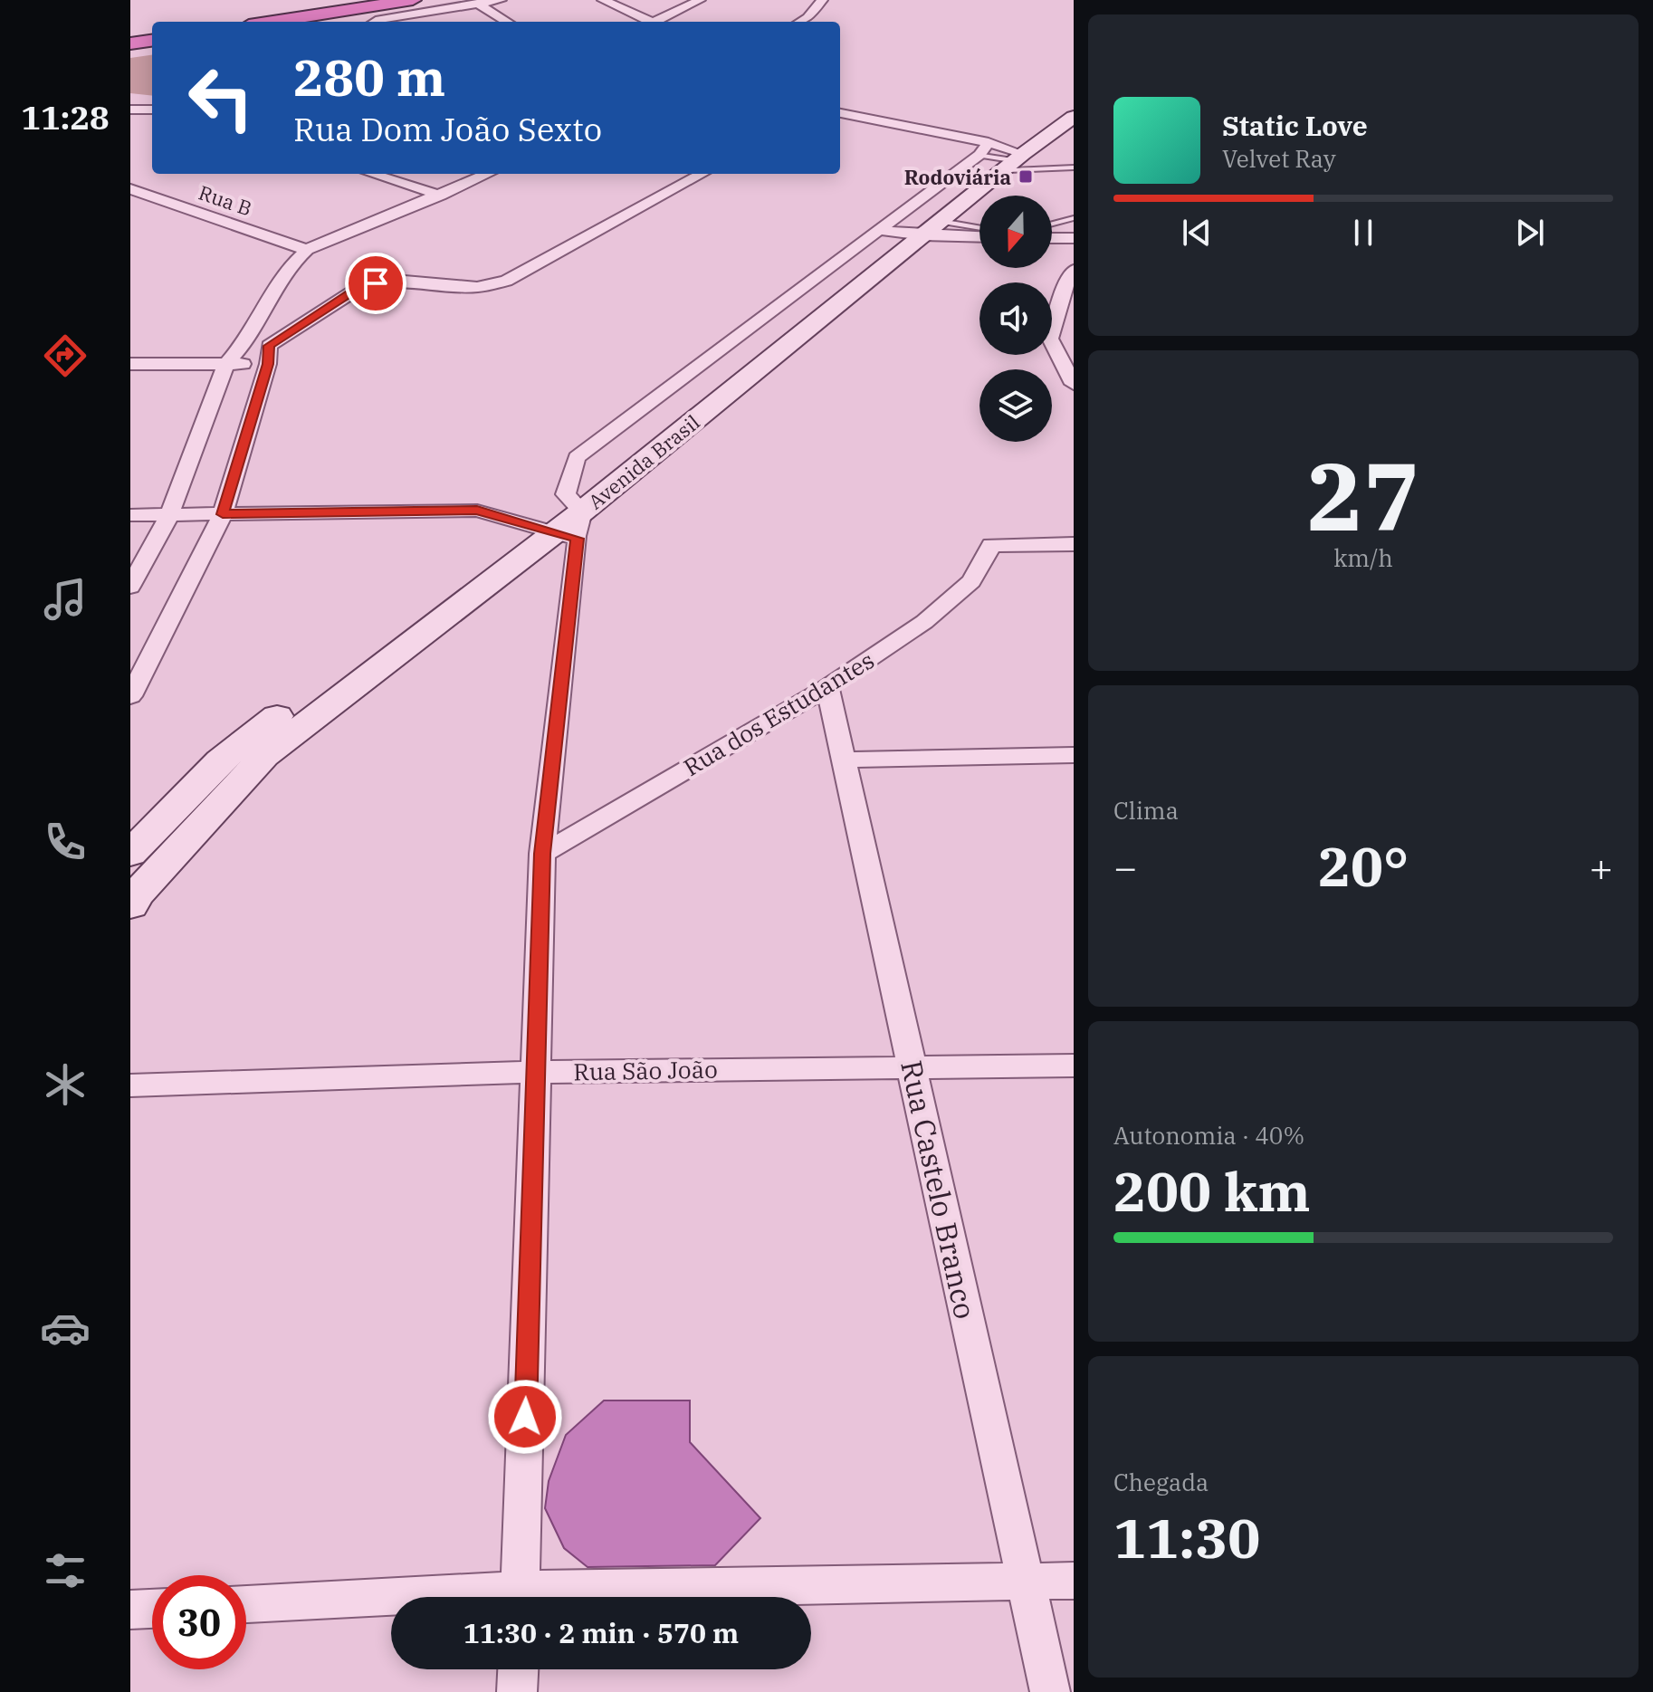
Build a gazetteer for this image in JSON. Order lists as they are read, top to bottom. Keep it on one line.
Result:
{"streets":{"main road":["Avenida Brasil"],"street":["Rua B","Rua dos Estudantes","Rua São João","Rua Castelo Branco"]},"crossings":[["Rua dos Estudantes","Rua Castelo Branco"],["Rua São João","Rua Castelo Branco"]],"places":{"transit":["Rodoviária"]},"north":"bottom","page":{"tabs":"11:28","turn":["280 m","Rua Dom João Sexto"],"song":["Static Love","Velvet Ray"],"tile":[["27","km/h"],"Clima",["Autonomia · 40%","200 km"],["Chegada","11:30"]],"heat":["−","20°","+"],"limit":"30","trip":"11:30 · 2 min · 570 m"}}
